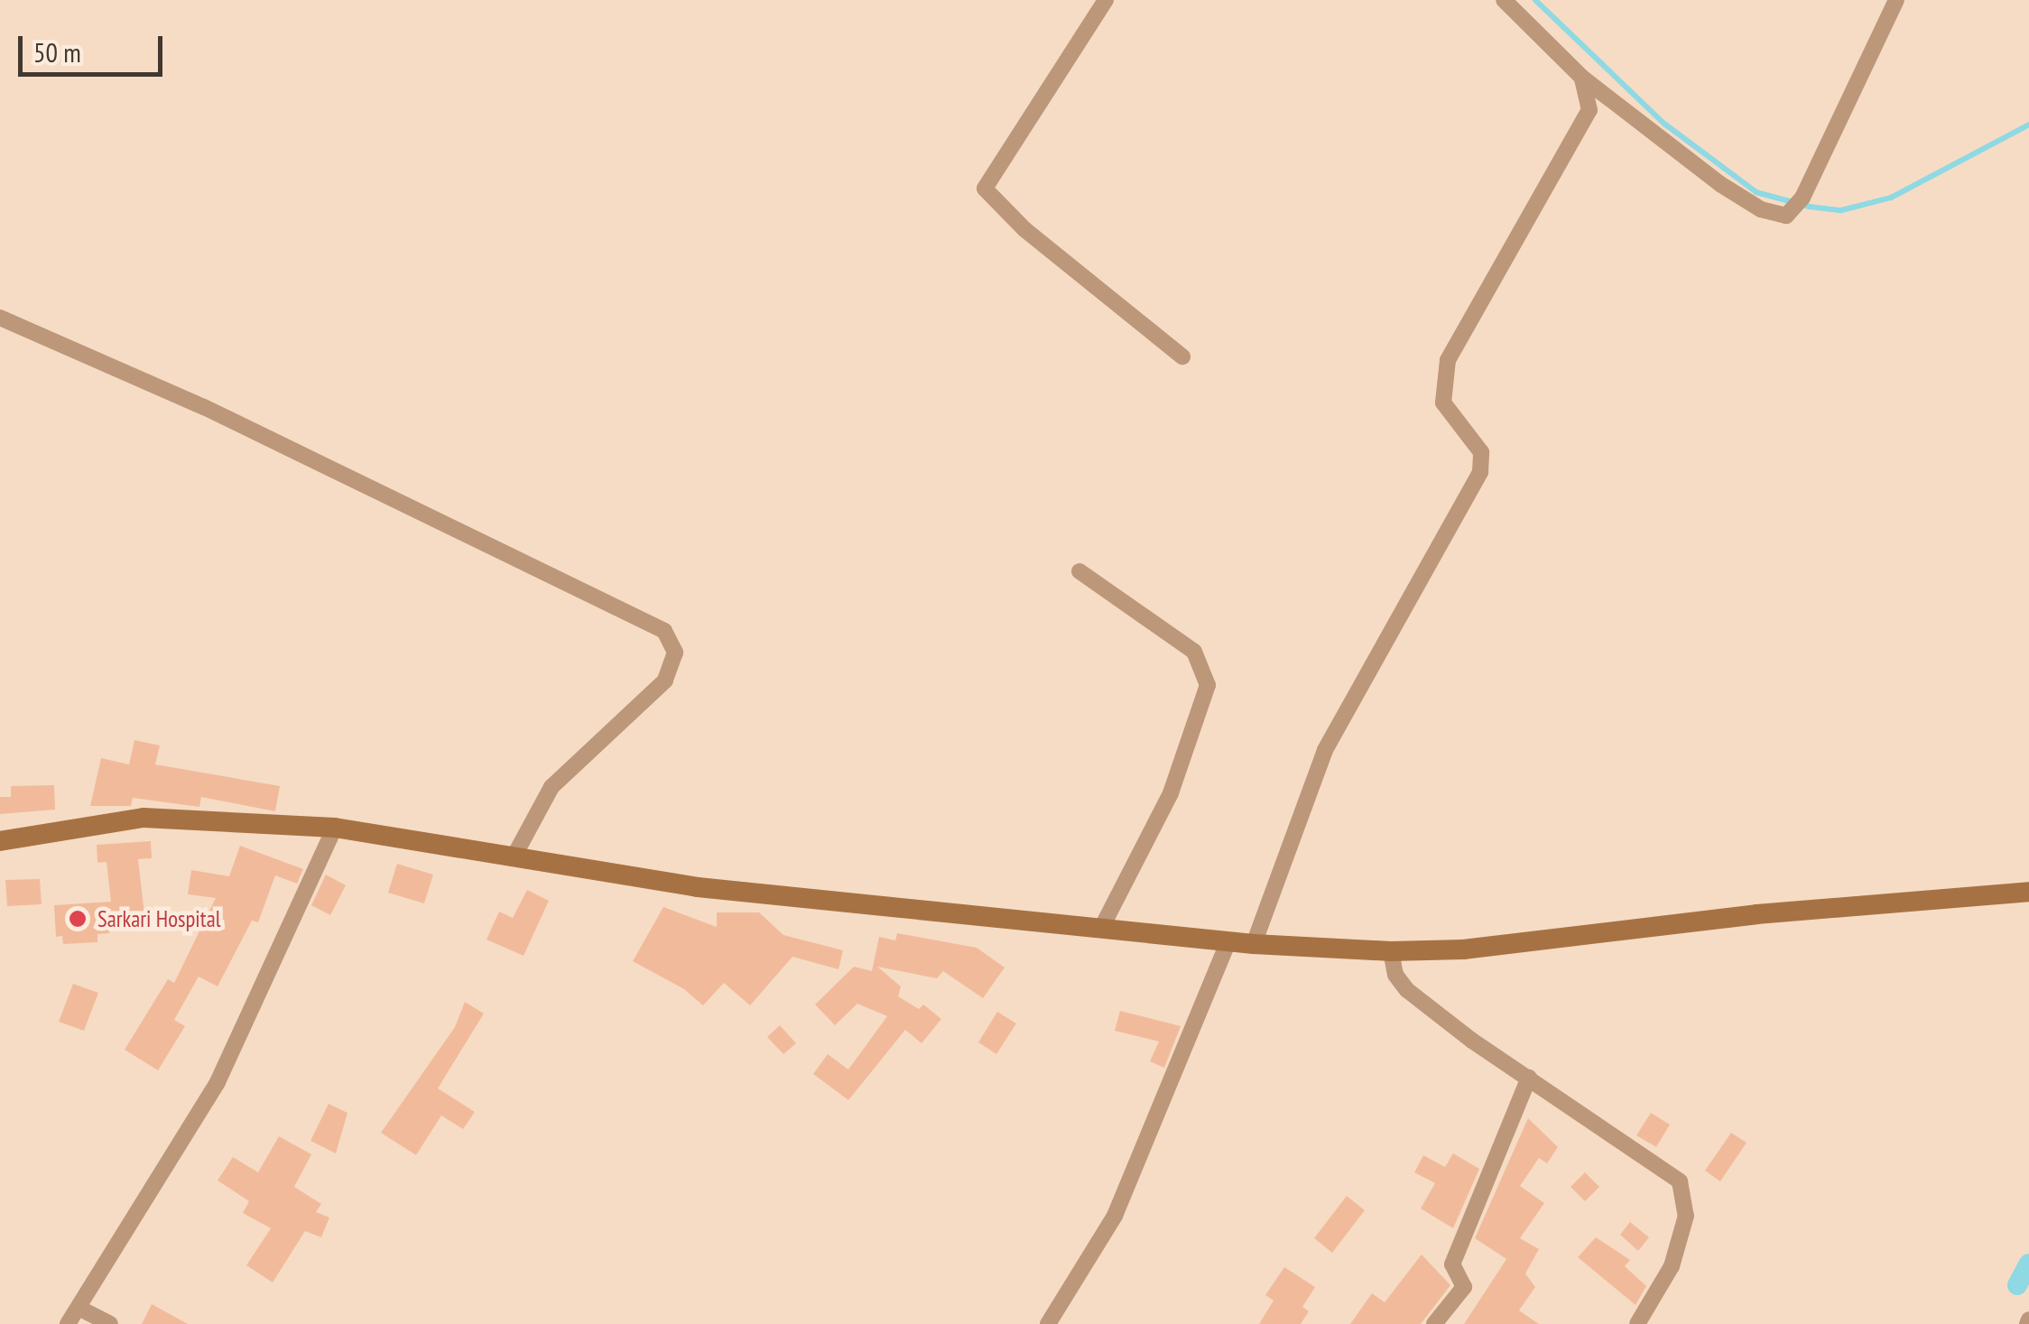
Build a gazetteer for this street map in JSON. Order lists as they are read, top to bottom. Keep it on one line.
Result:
{"places":["Sarkari Hospital"],"scale_bar":"50 m"}
